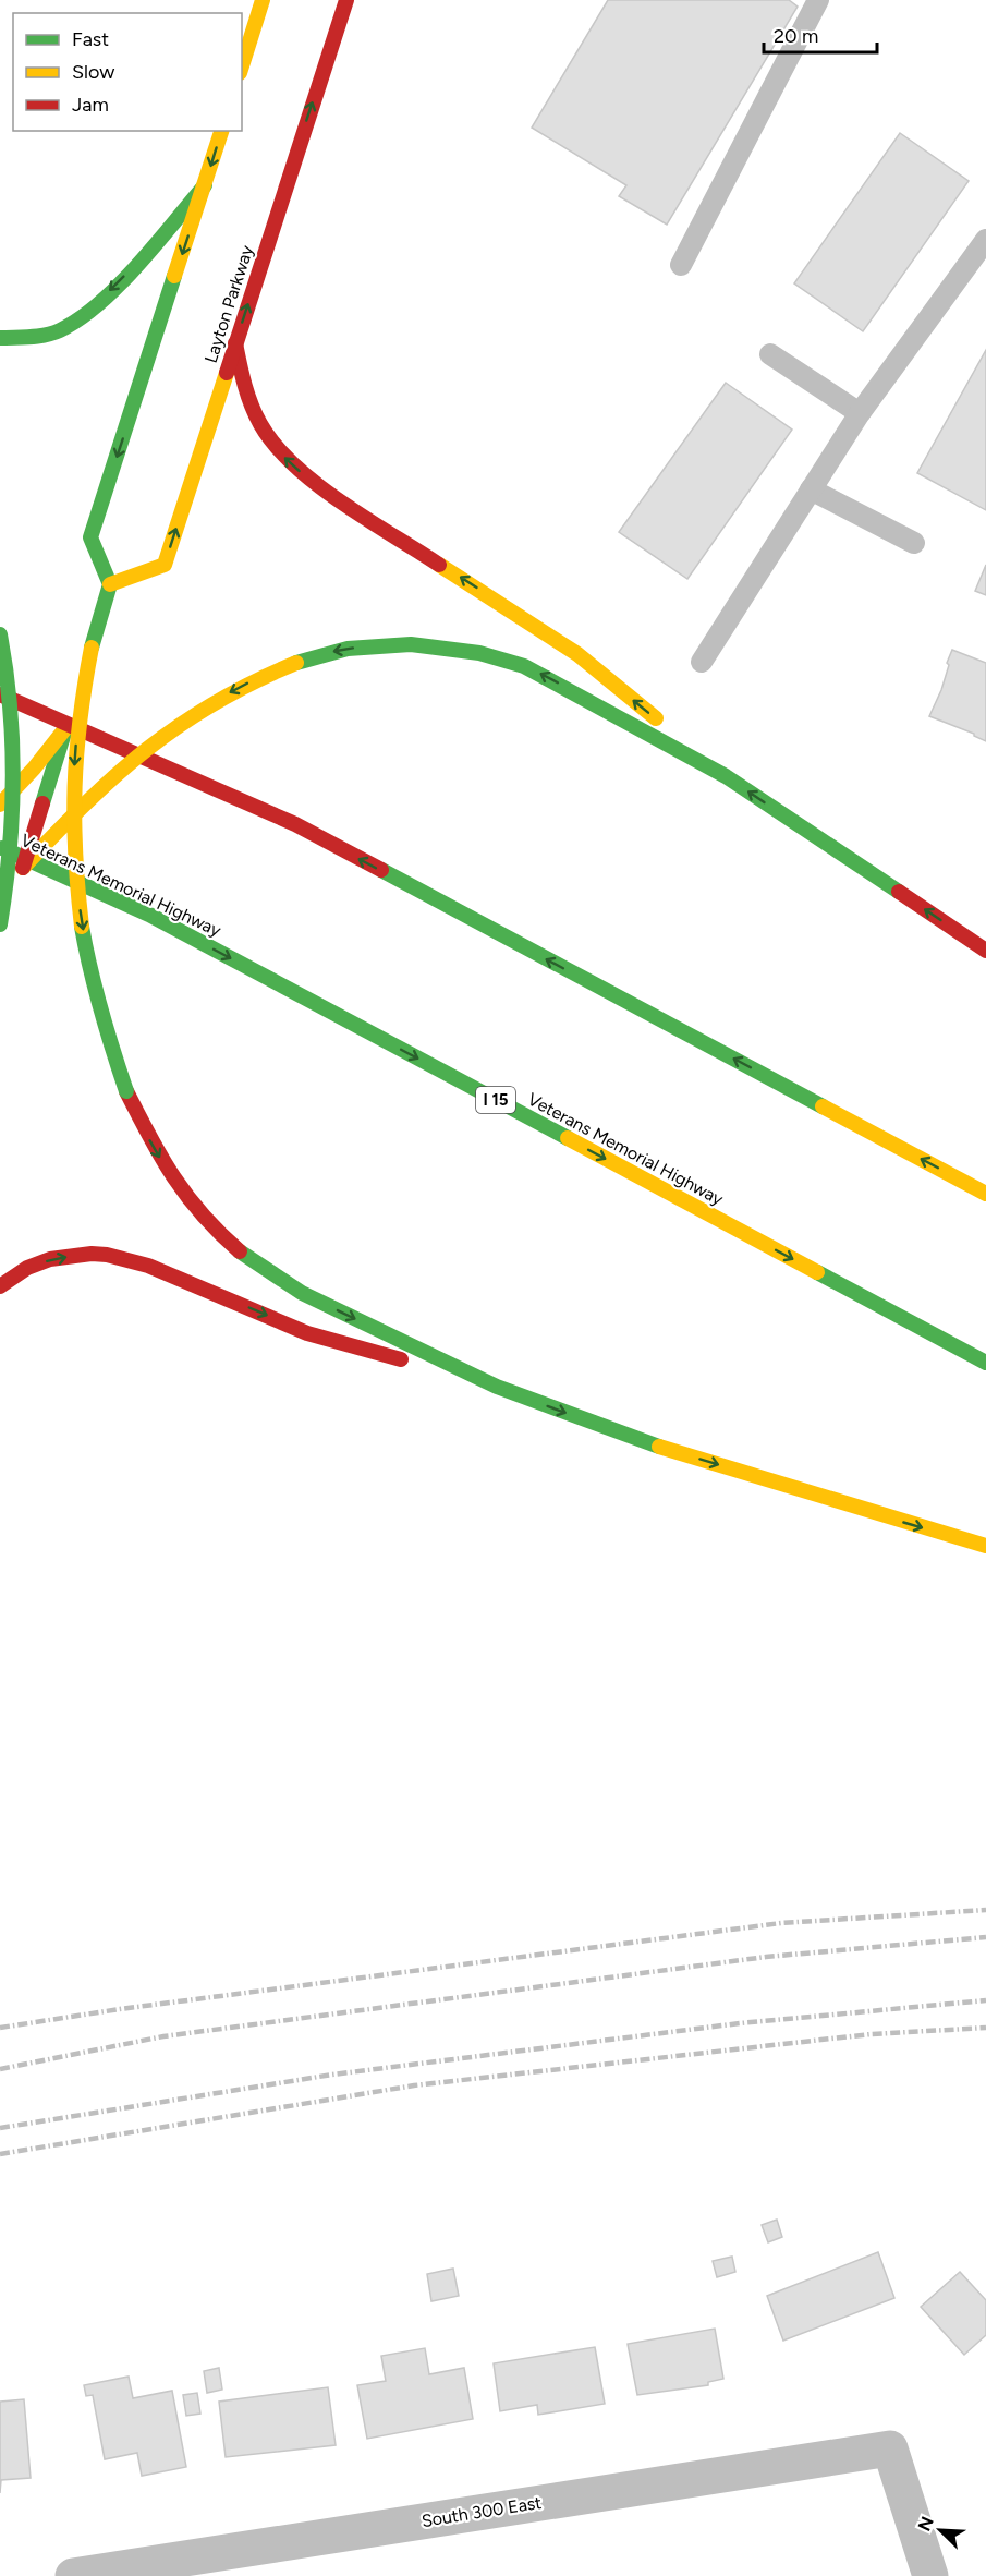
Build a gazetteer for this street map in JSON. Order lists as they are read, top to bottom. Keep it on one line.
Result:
{"streets":{"main road":["Layton Parkway","Veterans Memorial Highway","I 15"],"street":["South 300 East"]},"one_way":["Veterans Memorial Highway"],"legend":["Fast","Slow","Jam"],"scale_bar":"20 m","north":"top left"}
